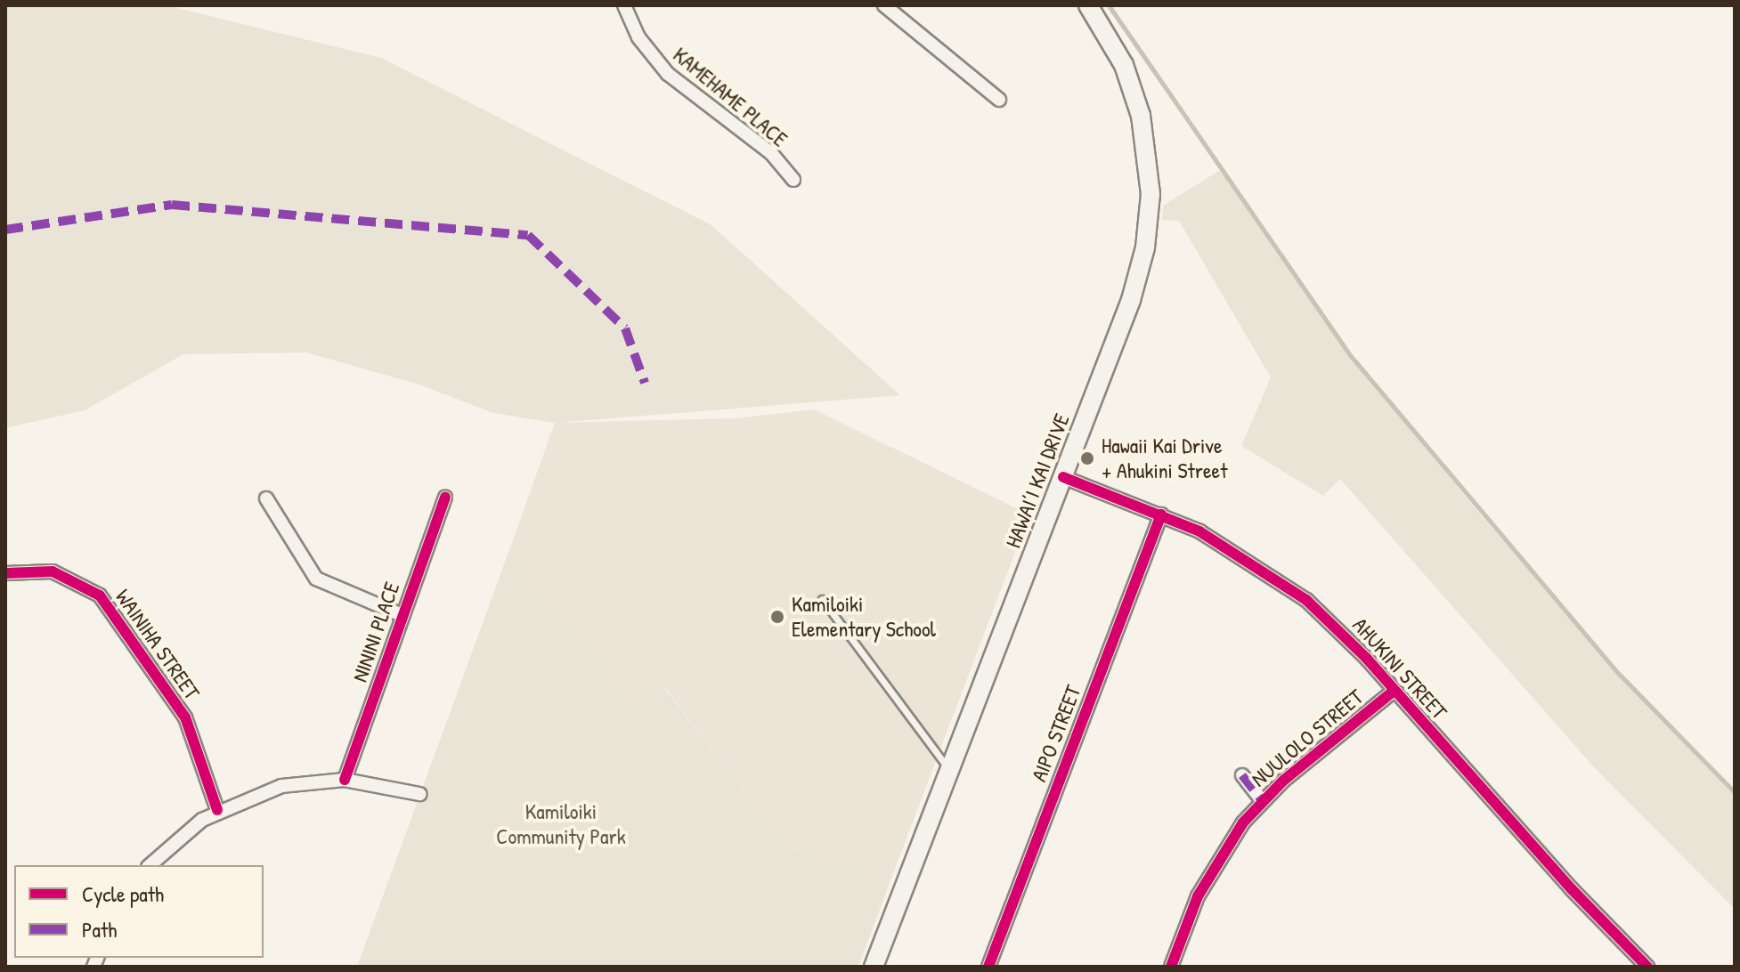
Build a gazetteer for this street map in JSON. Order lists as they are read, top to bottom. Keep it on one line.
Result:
{"streets":{"main road":["HAWAI’I KAI DRIVE"],"street":["KAMEHAME PLACE","NININI PLACE","WAINIHA STREET","AHUKINI STREET","AIPO STREET","NUULOLO STREET"]},"crossings":[["HAWAI’I KAI DRIVE","AHUKINI STREET"],["AHUKINI STREET","AIPO STREET"],["AHUKINI STREET","NUULOLO STREET"]],"parks":["Kamiloiki Community Park"],"places":["Hawaii Kai Drive + Ahukini Street","Kamiloiki Elementary School"],"legend":["Cycle path","Path"]}
